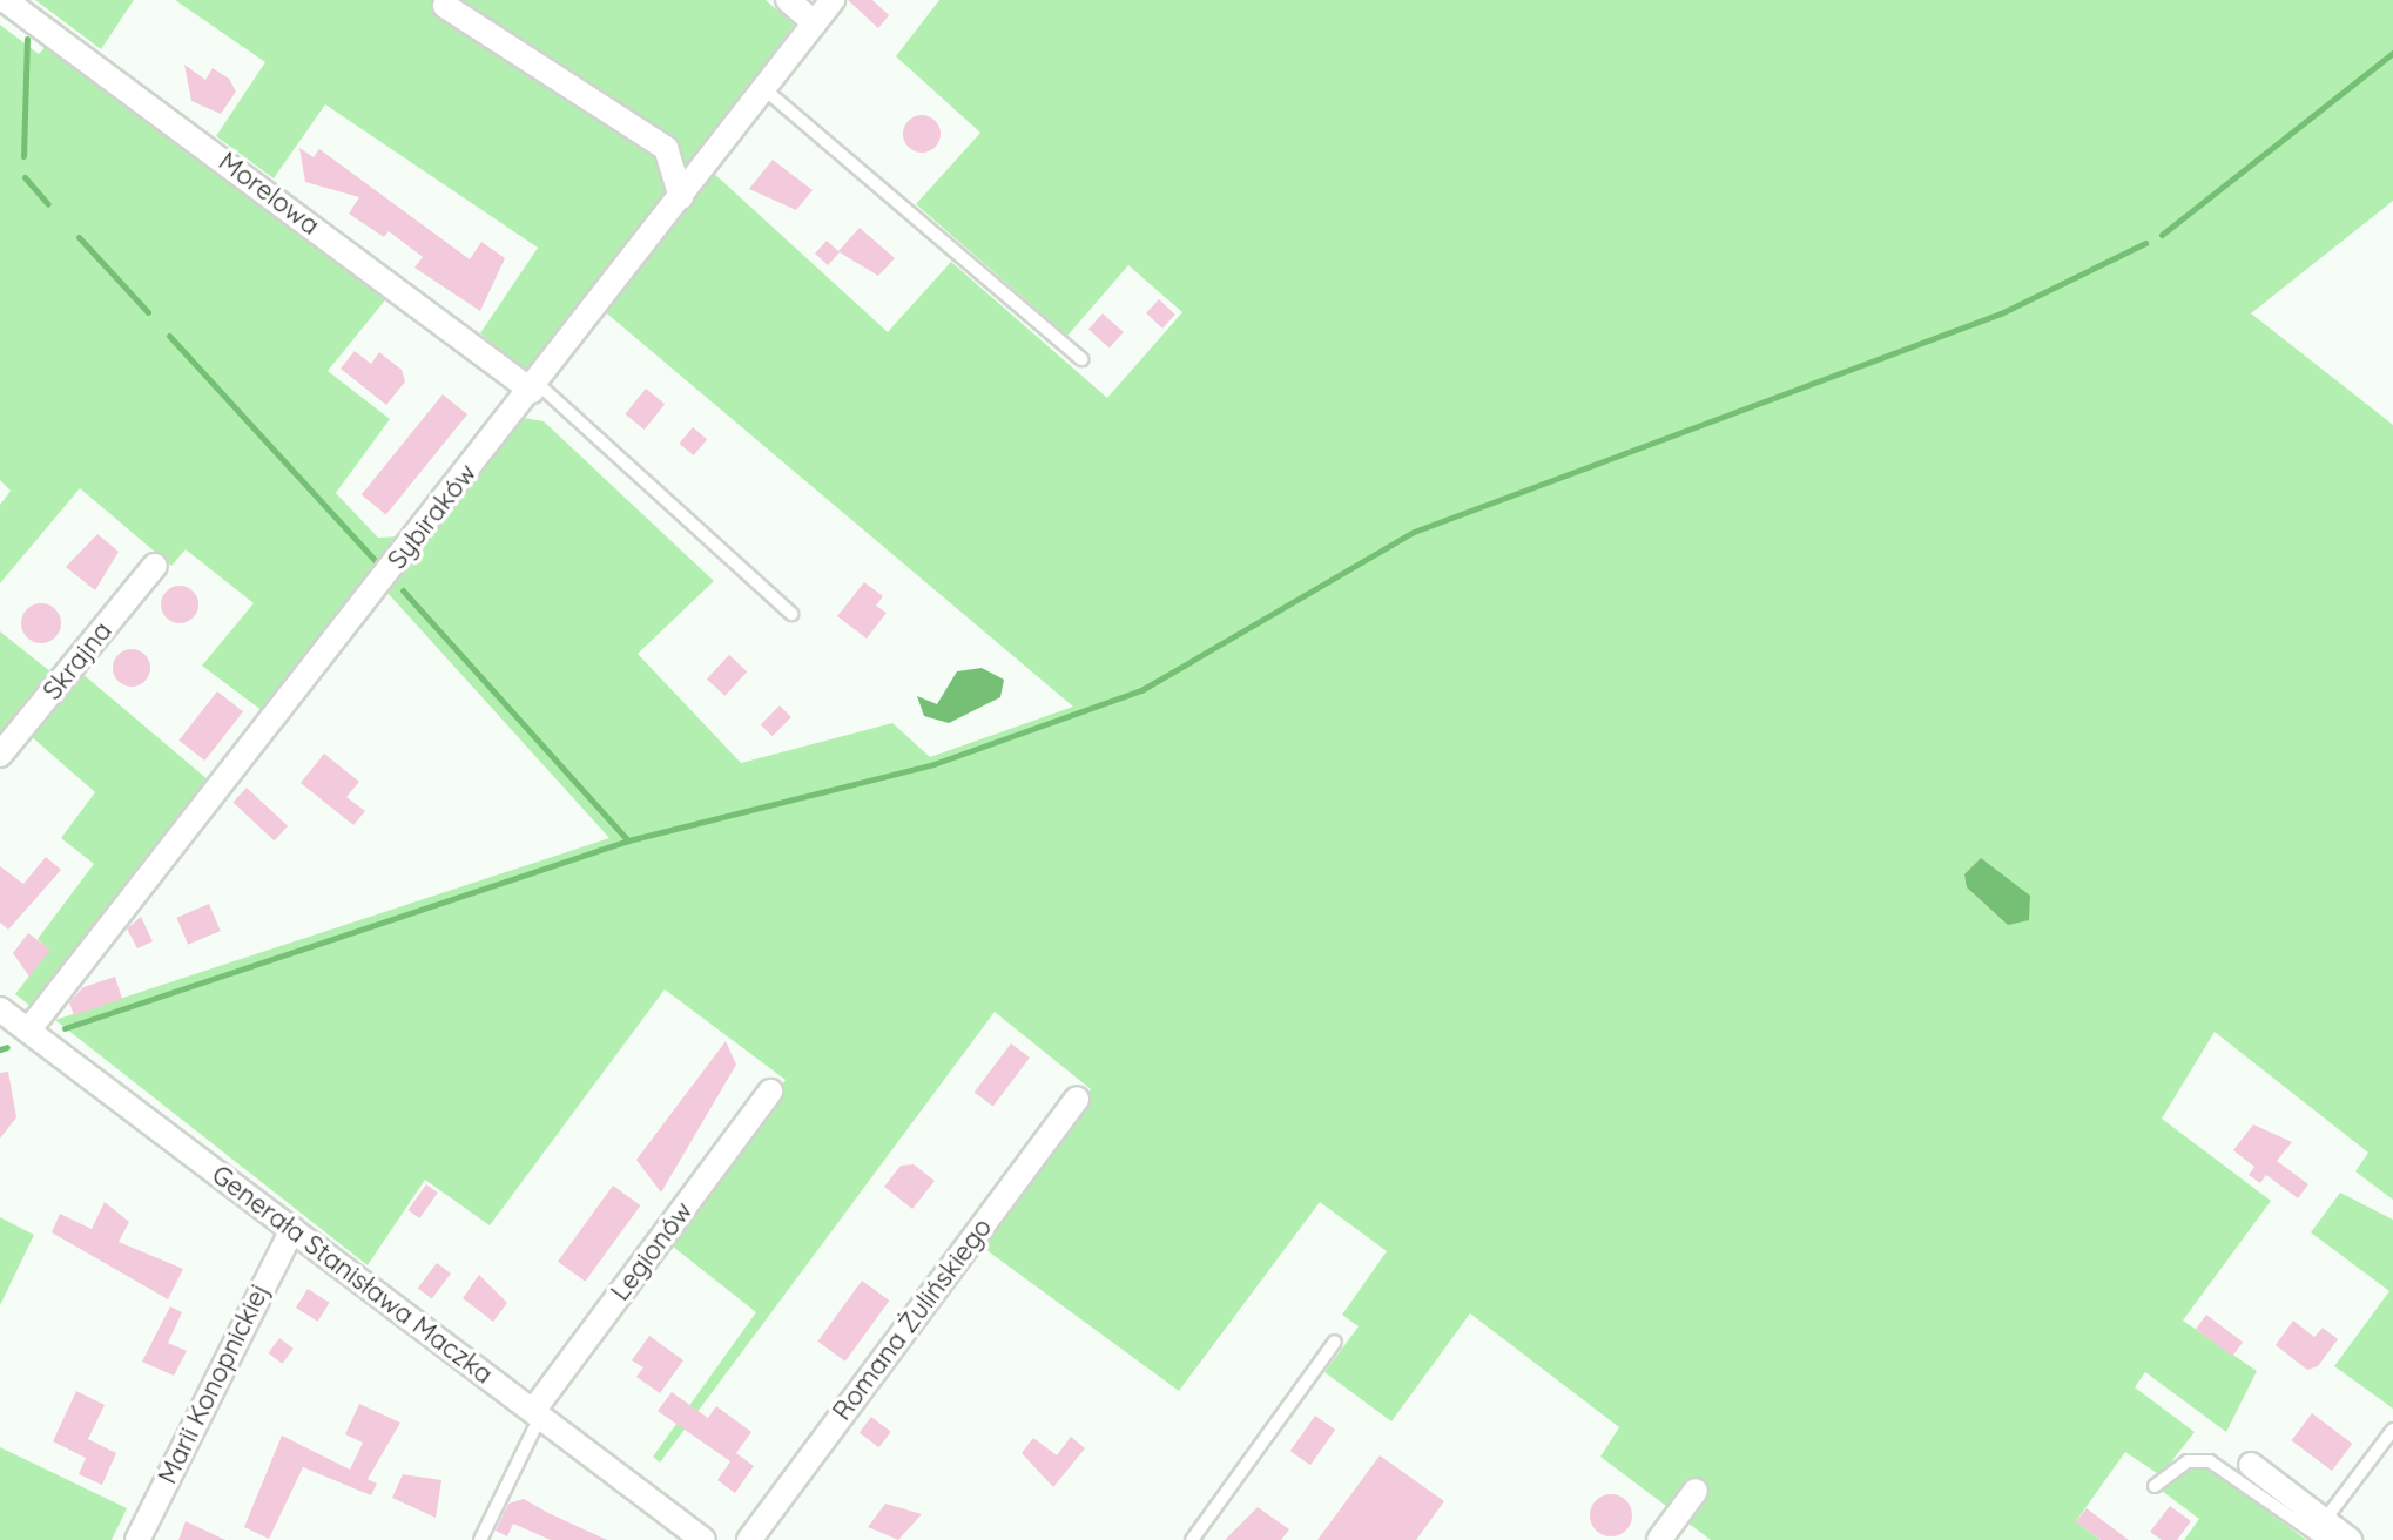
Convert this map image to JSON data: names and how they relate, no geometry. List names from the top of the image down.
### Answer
{
  "streets": {
    "street": [
      "Morelowa",
      "Sybiraków",
      "Skrajna",
      "Legionów",
      "Generała Stanisława Maczka",
      "Romana Żulińskiego",
      "Marii Konopnickiej"
    ]
  },
  "crossings": [
    ["Morelowa", "Sybiraków"],
    ["Sybiraków", "Generała Stanisława Maczka"],
    ["Legionów", "Generała Stanisława Maczka"],
    ["Generała Stanisława Maczka", "Marii Konopnickiej"]
  ]
}
